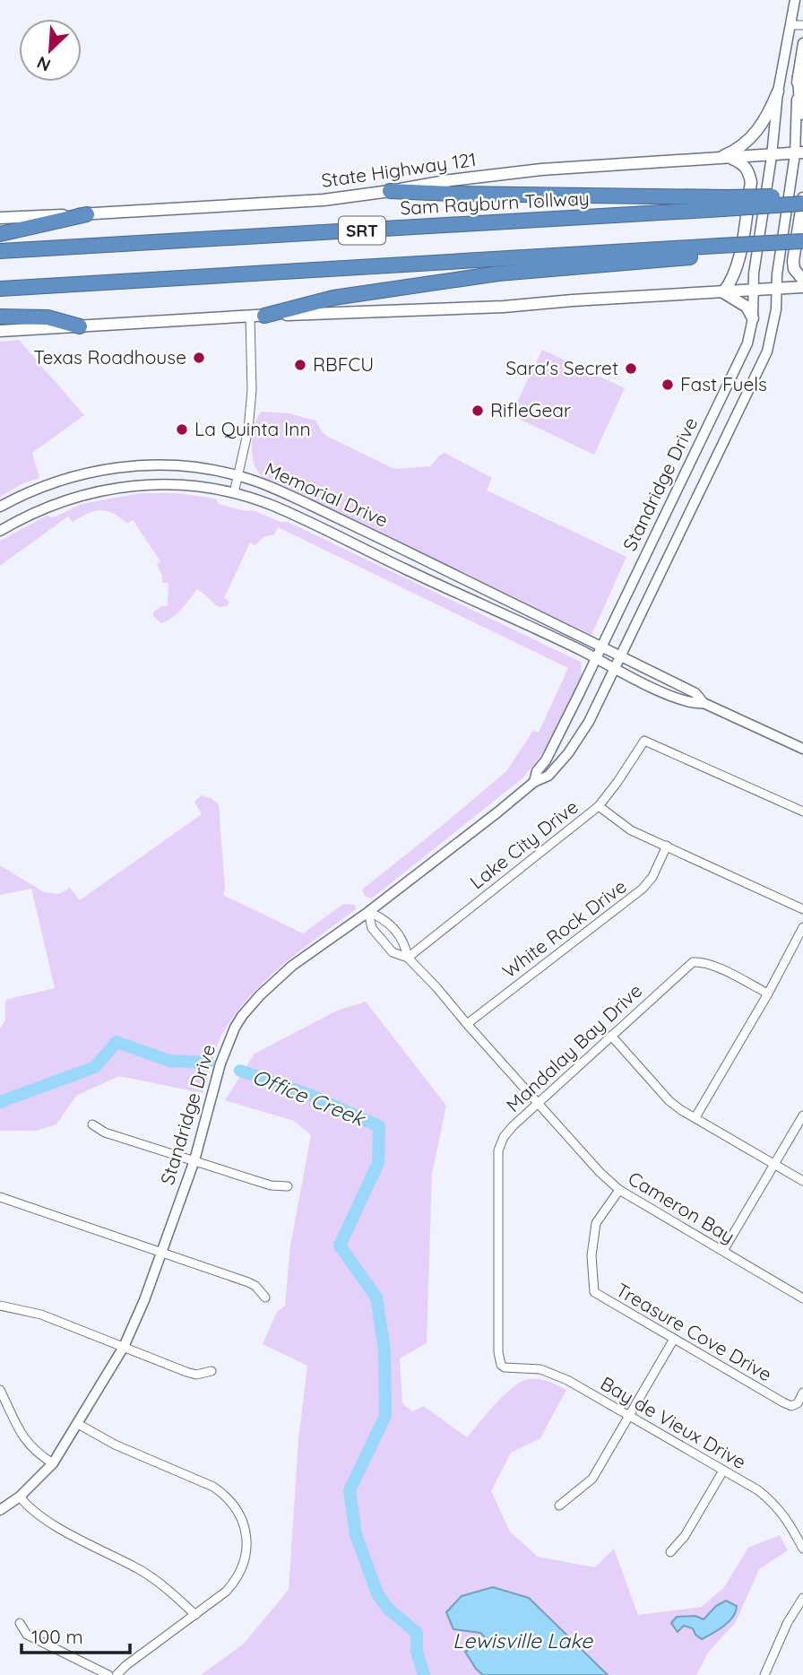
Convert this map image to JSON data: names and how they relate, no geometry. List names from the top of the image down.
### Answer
{
  "streets": {
    "highway": ["Sam Rayburn Tollway", "SRT"],
    "main road": ["State Highway 121"],
    "street": [
      "Standridge Drive",
      "Memorial Drive",
      "Lake City Drive",
      "White Rock Drive",
      "Mandalay Bay Drive",
      "Cameron Bay",
      "Treasure Cove Drive",
      "Bay de Vieux Drive"
    ]
  },
  "crossings": [
    ["State Highway 121", "Standridge Drive"],
    ["Standridge Drive", "Memorial Drive"],
    ["Standridge Drive", "Cameron Bay"],
    ["Lake City Drive", "Cameron Bay"],
    ["White Rock Drive", "Cameron Bay"],
    ["Mandalay Bay Drive", "Cameron Bay"],
    ["Mandalay Bay Drive", "Bay de Vieux Drive"],
    ["Cameron Bay", "Treasure Cove Drive"]
  ],
  "water": ["Office Creek", "Lewisville Lake"],
  "places": [
    "Texas Roadhouse",
    "RBFCU",
    "Sara's Secret",
    "Fast Fuels",
    "RifleGear",
    "La Quinta Inn"
  ],
  "scale_bar": "100 m",
  "north": "bottom left"
}
